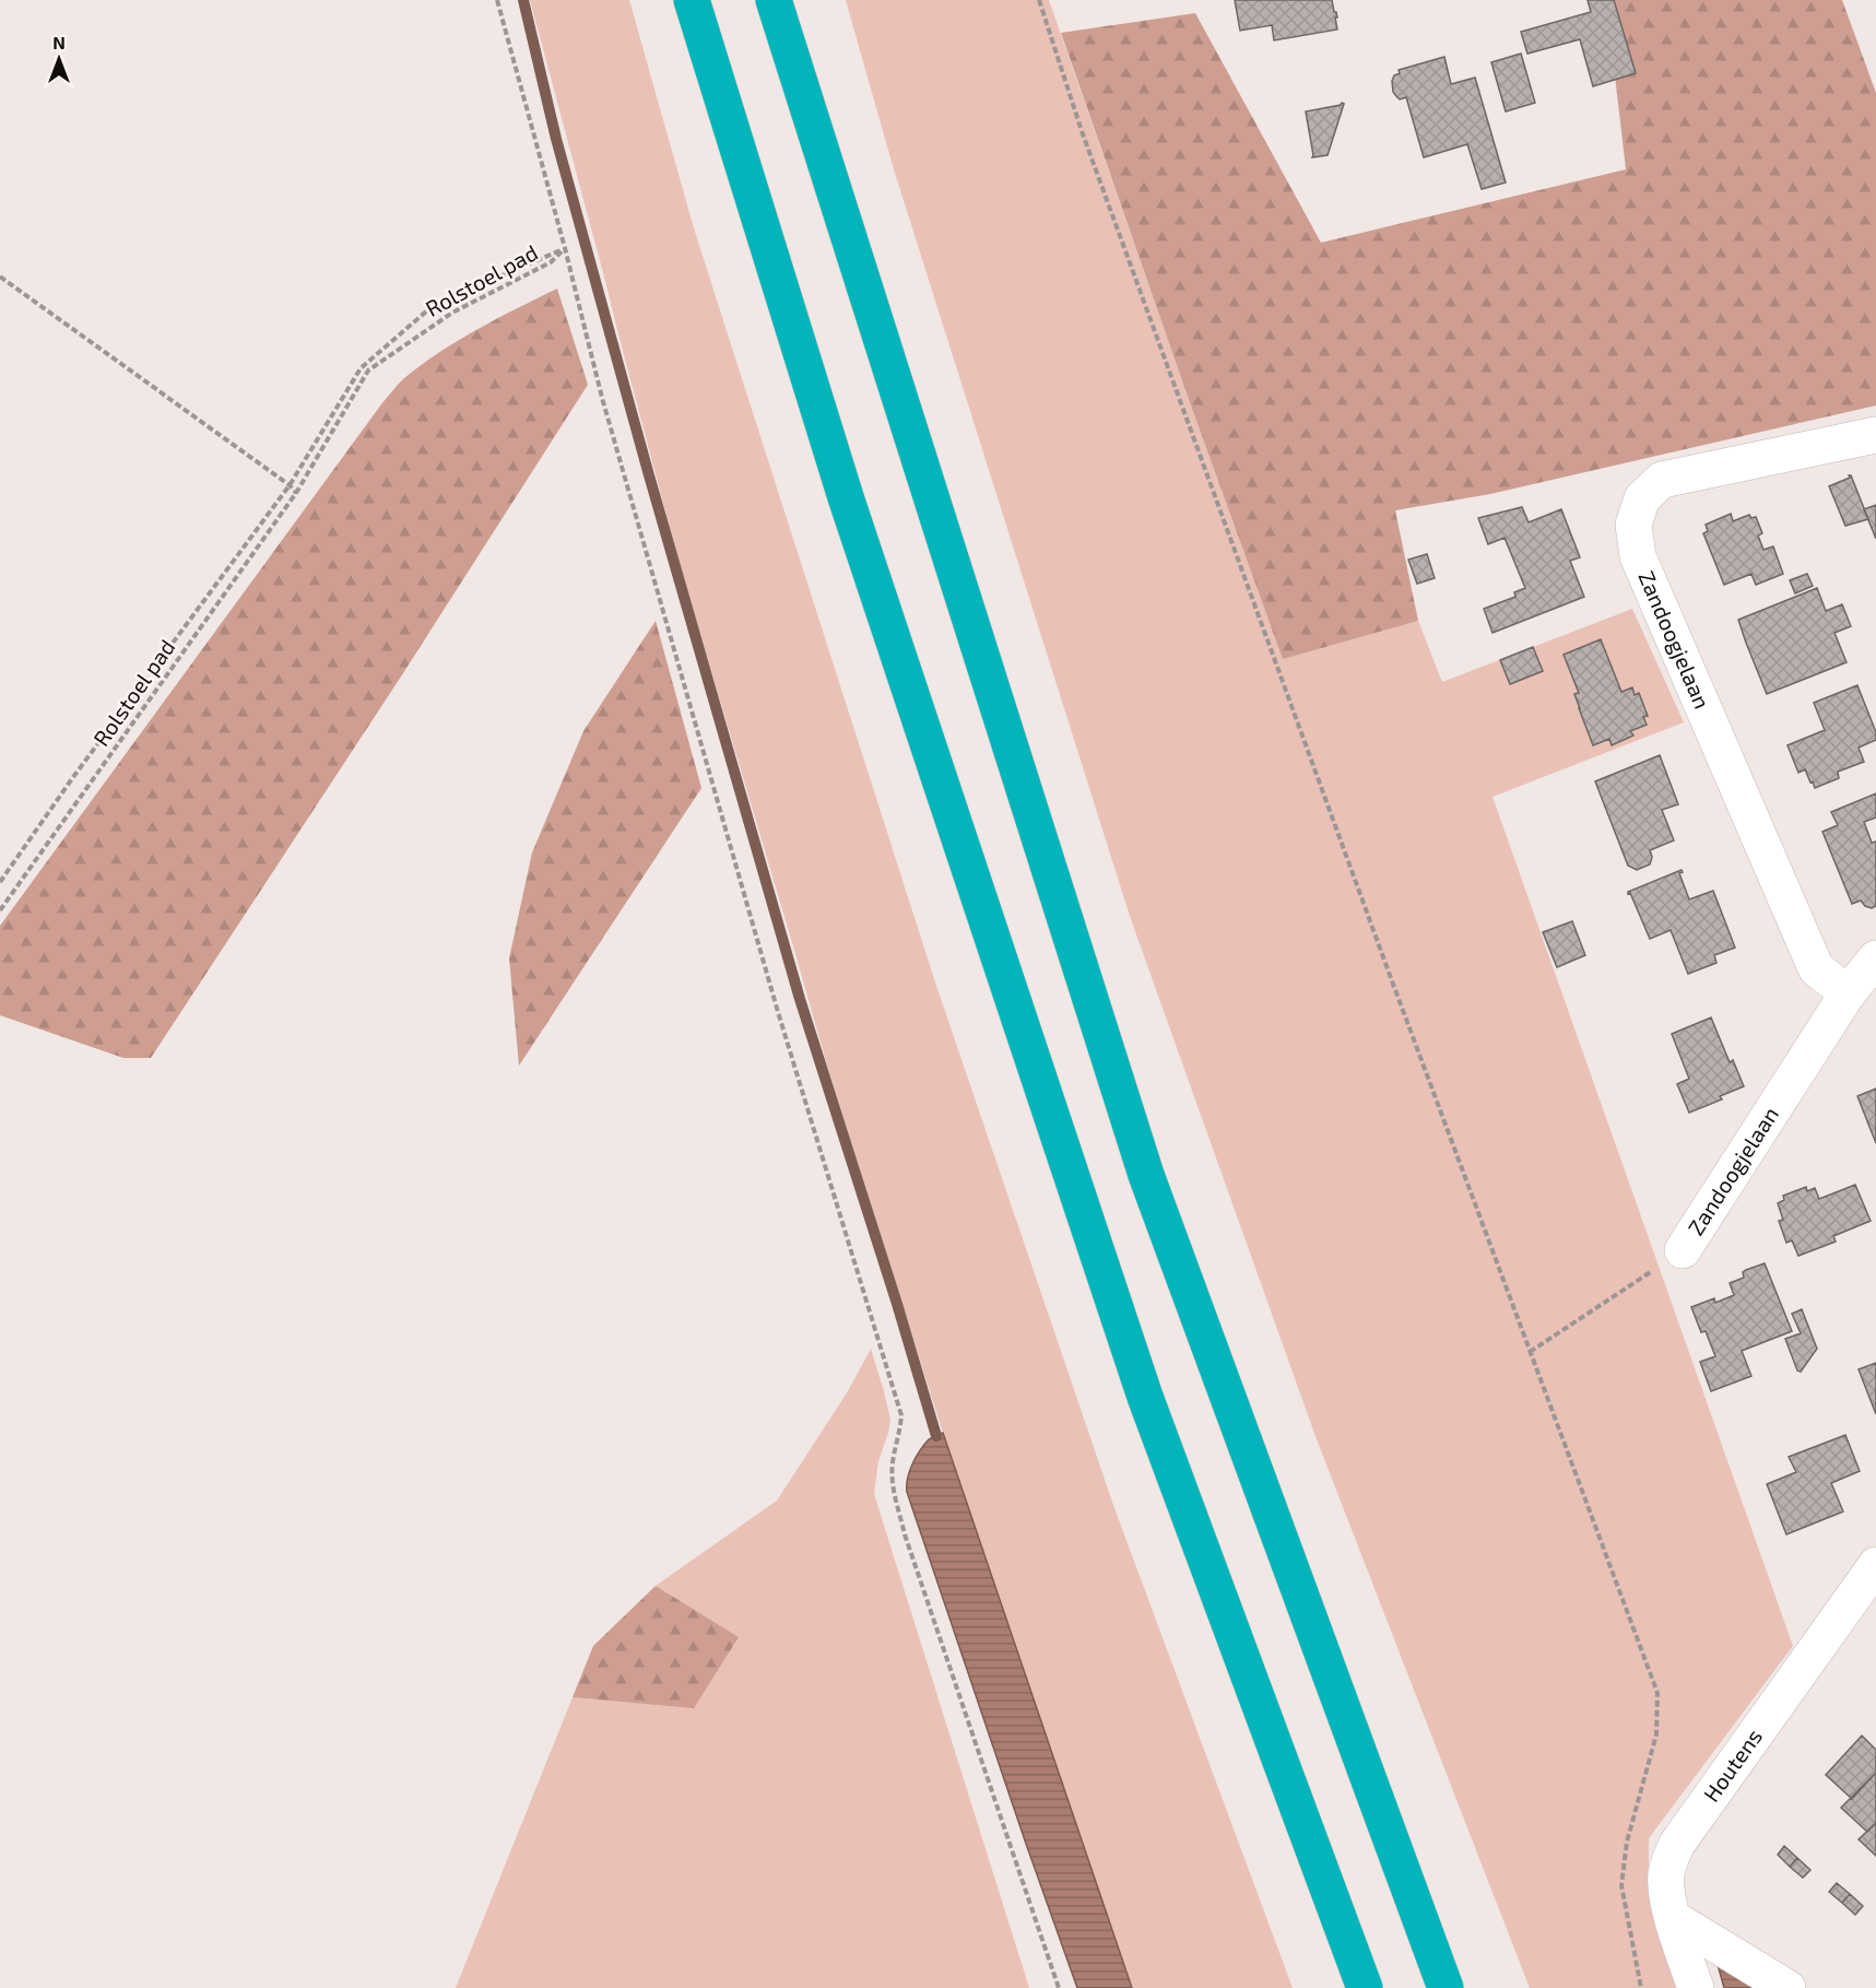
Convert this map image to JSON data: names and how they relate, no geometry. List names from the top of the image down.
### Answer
{
  "streets": {
    "street": ["Zandoogjelaan", "Houtens"],
    "path": ["Rolstoel pad"]
  },
  "north": "top"
}
